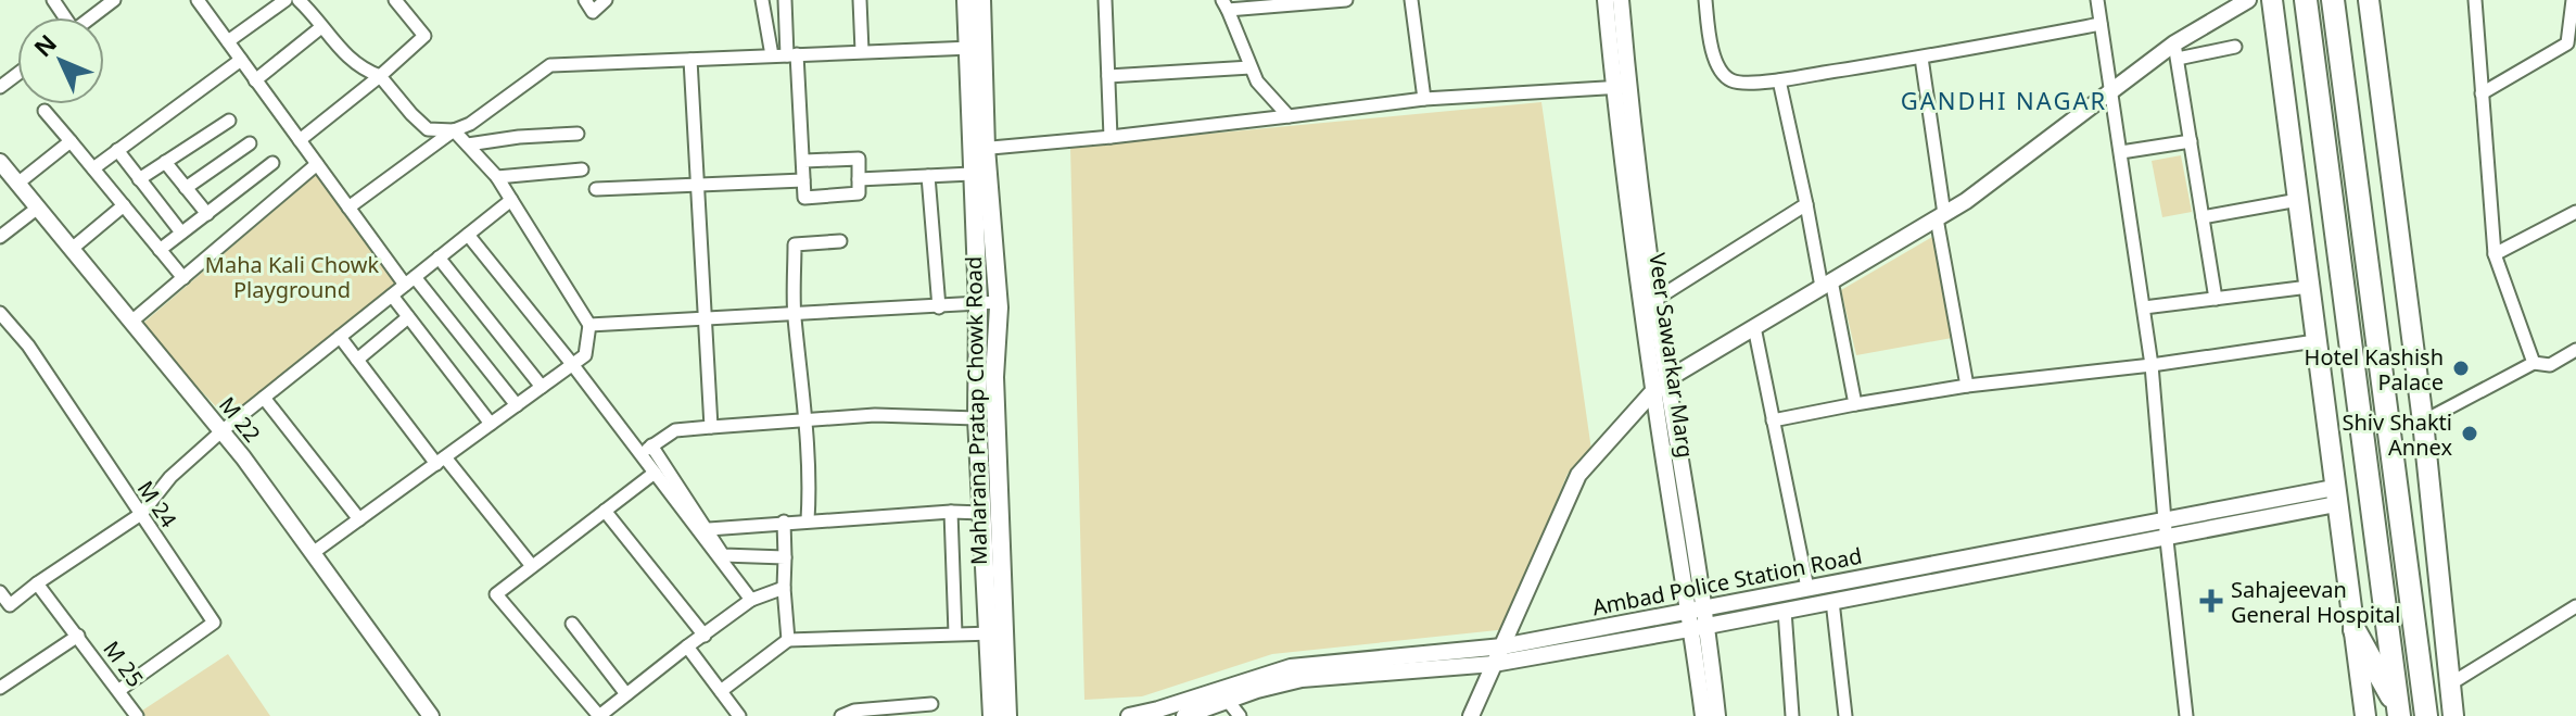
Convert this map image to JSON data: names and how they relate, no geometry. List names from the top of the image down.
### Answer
{
  "streets": {
    "main road": ["Maharana Pratap Chowk Road"],
    "street": [
      "Veer Sawarkar Marg",
      "M 22",
      "M 24",
      "Ambad Police Station Road",
      "M 25"
    ]
  },
  "crossings": [
    ["Veer Sawarkar Marg", "Ambad Police Station Road"],
    ["M 24", "M 25"]
  ],
  "districts": ["GANDHI NAGAR"],
  "parks": ["Maha Kali Chowk Playground"],
  "places": {
    "other": ["Hotel Kashish Palace", "Shiv Shakti Annex"],
    "health": ["Sahajeevan General Hospital"]
  },
  "north": "top left"
}
